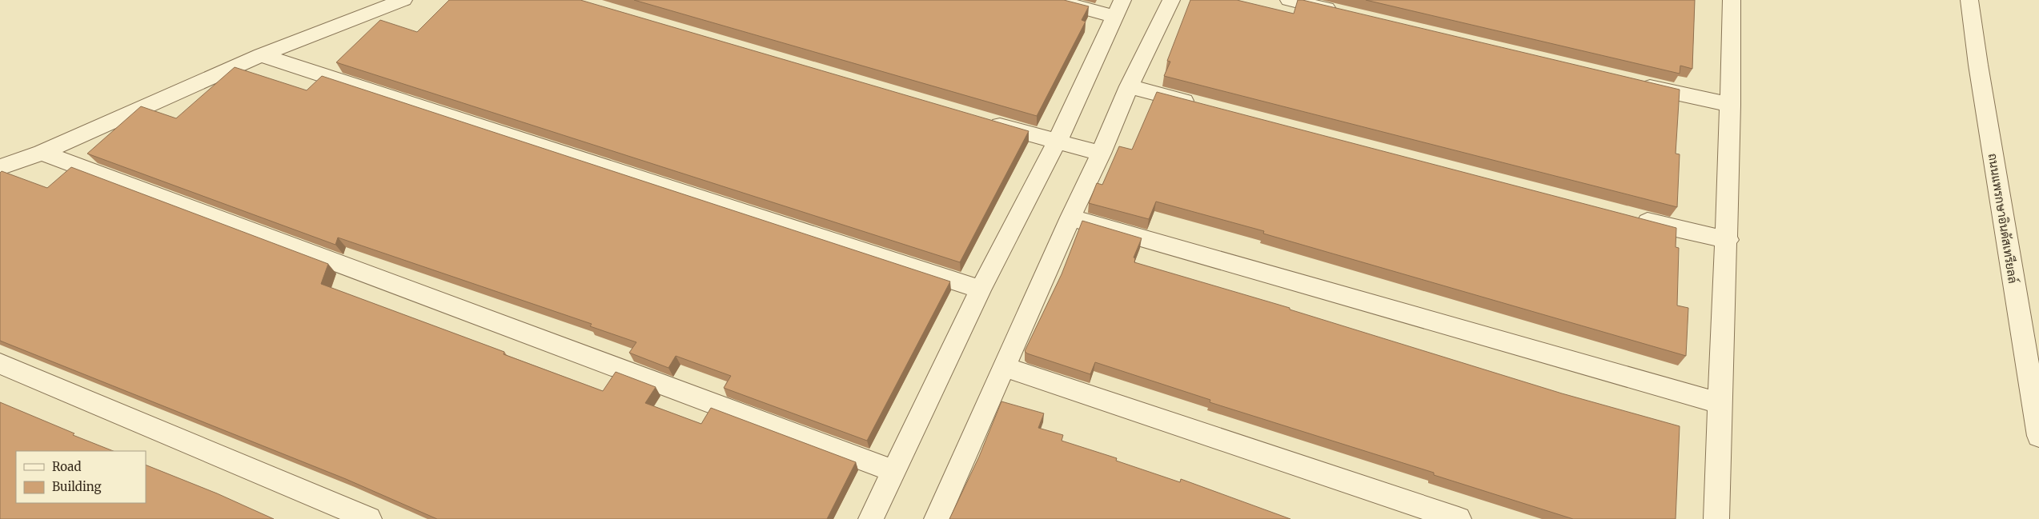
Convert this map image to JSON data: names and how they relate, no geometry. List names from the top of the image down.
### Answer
{
  "streets": {
    "street": ["ถนนแพรกษาอินดัสเทรียลล์"]
  },
  "legend": ["Road", "Building"]
}
